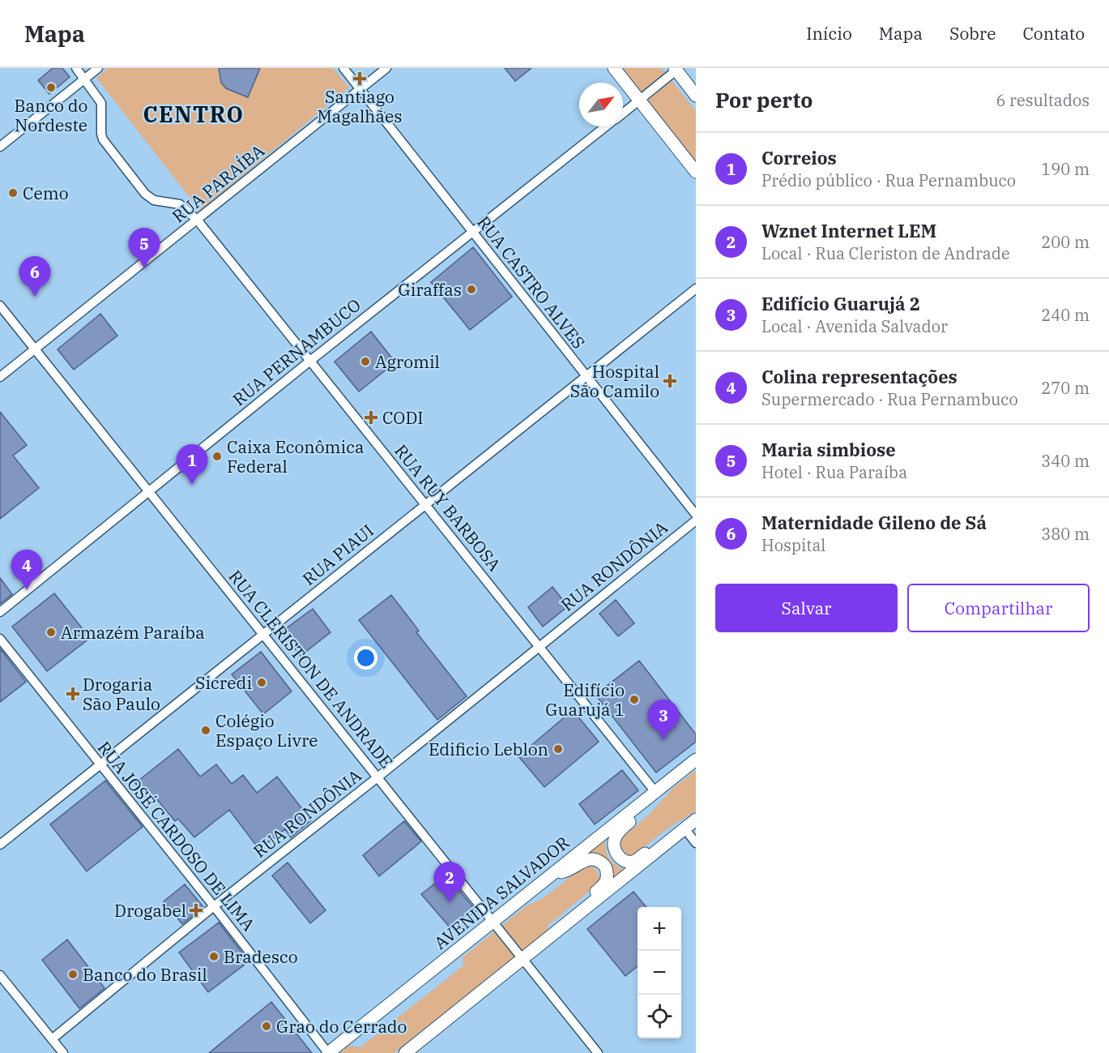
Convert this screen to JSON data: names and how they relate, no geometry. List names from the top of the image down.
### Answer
{
  "streets": {
    "main road": ["AVENIDA SALVADOR"],
    "street": [
      "RUA PARAÍBA",
      "RUA CASTRO ALVES",
      "RUA PERNAMBUCO",
      "RUA RUY BARBOSA",
      "RUA PIAUI",
      "RUA RONDÔNIA",
      "RUA CLERISTON DE ANDRADE",
      "RUA JOSÉ CARDOSO DE LIMA"
    ]
  },
  "crossings": [
    ["RUA PARAÍBA", "RUA CASTRO ALVES"],
    ["RUA PARAÍBA", "RUA RUY BARBOSA"],
    ["RUA PARAÍBA", "RUA CLERISTON DE ANDRADE"],
    ["RUA CASTRO ALVES", "RUA PERNAMBUCO"],
    ["RUA CASTRO ALVES", "RUA PIAUI"],
    ["RUA PERNAMBUCO", "RUA RUY BARBOSA"],
    ["RUA PERNAMBUCO", "RUA CLERISTON DE ANDRADE"],
    ["RUA RUY BARBOSA", "RUA PIAUI"],
    ["RUA RUY BARBOSA", "RUA RONDÔNIA"],
    ["RUA RUY BARBOSA", "AVENIDA SALVADOR"],
    ["RUA PIAUI", "RUA CLERISTON DE ANDRADE"],
    ["RUA PIAUI", "RUA JOSÉ CARDOSO DE LIMA"],
    ["RUA RONDÔNIA", "RUA CLERISTON DE ANDRADE"],
    ["RUA RONDÔNIA", "RUA JOSÉ CARDOSO DE LIMA"],
    ["RUA CLERISTON DE ANDRADE", "AVENIDA SALVADOR"],
    ["RUA JOSÉ CARDOSO DE LIMA", "AVENIDA SALVADOR"]
  ],
  "districts": ["CENTRO"],
  "places": {
    "health": [
      "Santiago Magalhães",
      "Hospital São Camilo",
      "CODI",
      "Drogaria São Paulo",
      "Drogabel"
    ],
    "other": [
      "Banco do Nordeste",
      "Cemo",
      "Giraffas",
      "Agromil",
      "Caixa Econômica Federal",
      "Armazém Paraíba",
      "Sicredi",
      "Edifício Guarujá 1",
      "Colégio Espaço Livre",
      "Edificio Leblon",
      "Bradesco",
      "Banco do Brasil",
      "Grao do Cerrado"
    ]
  },
  "north": "top right",
  "page": {
    "header": "Mapa",
    "nav": [
      "Início",
      "Mapa",
      "Sobre",
      "Contato"
    ],
    "heading": ["Por perto", "6 resultados"],
    "list": [
      {
        "mark": "1",
        "name": "Correios",
        "note": "Prédio público · Rua Pernambuco",
        "value": "190 m"
      },
      {
        "mark": "2",
        "name": "Wznet Internet LEM",
        "note": "Local · Rua Cleriston de Andrade",
        "value": "200 m"
      },
      {
        "mark": "3",
        "name": "Edifício Guarujá 2",
        "note": "Local · Avenida Salvador",
        "value": "240 m"
      },
      {
        "mark": "4",
        "name": "Colina representações",
        "note": "Supermercado · Rua Pernambuco",
        "value": "270 m"
      },
      {
        "mark": "5",
        "name": "Maria simbiose",
        "note": "Hotel · Rua Paraíba",
        "value": "340 m"
      },
      {
        "mark": "6",
        "name": "Maternidade Gileno de Sá",
        "note": "Hospital",
        "value": "380 m"
      }
    ],
    "pins": [
      "5",
      "6",
      "1",
      "4",
      "3",
      "2"
    ],
    "buttons": ["Salvar", "Compartilhar"],
    "map_buttons": ["+", "−"]
  }
}
